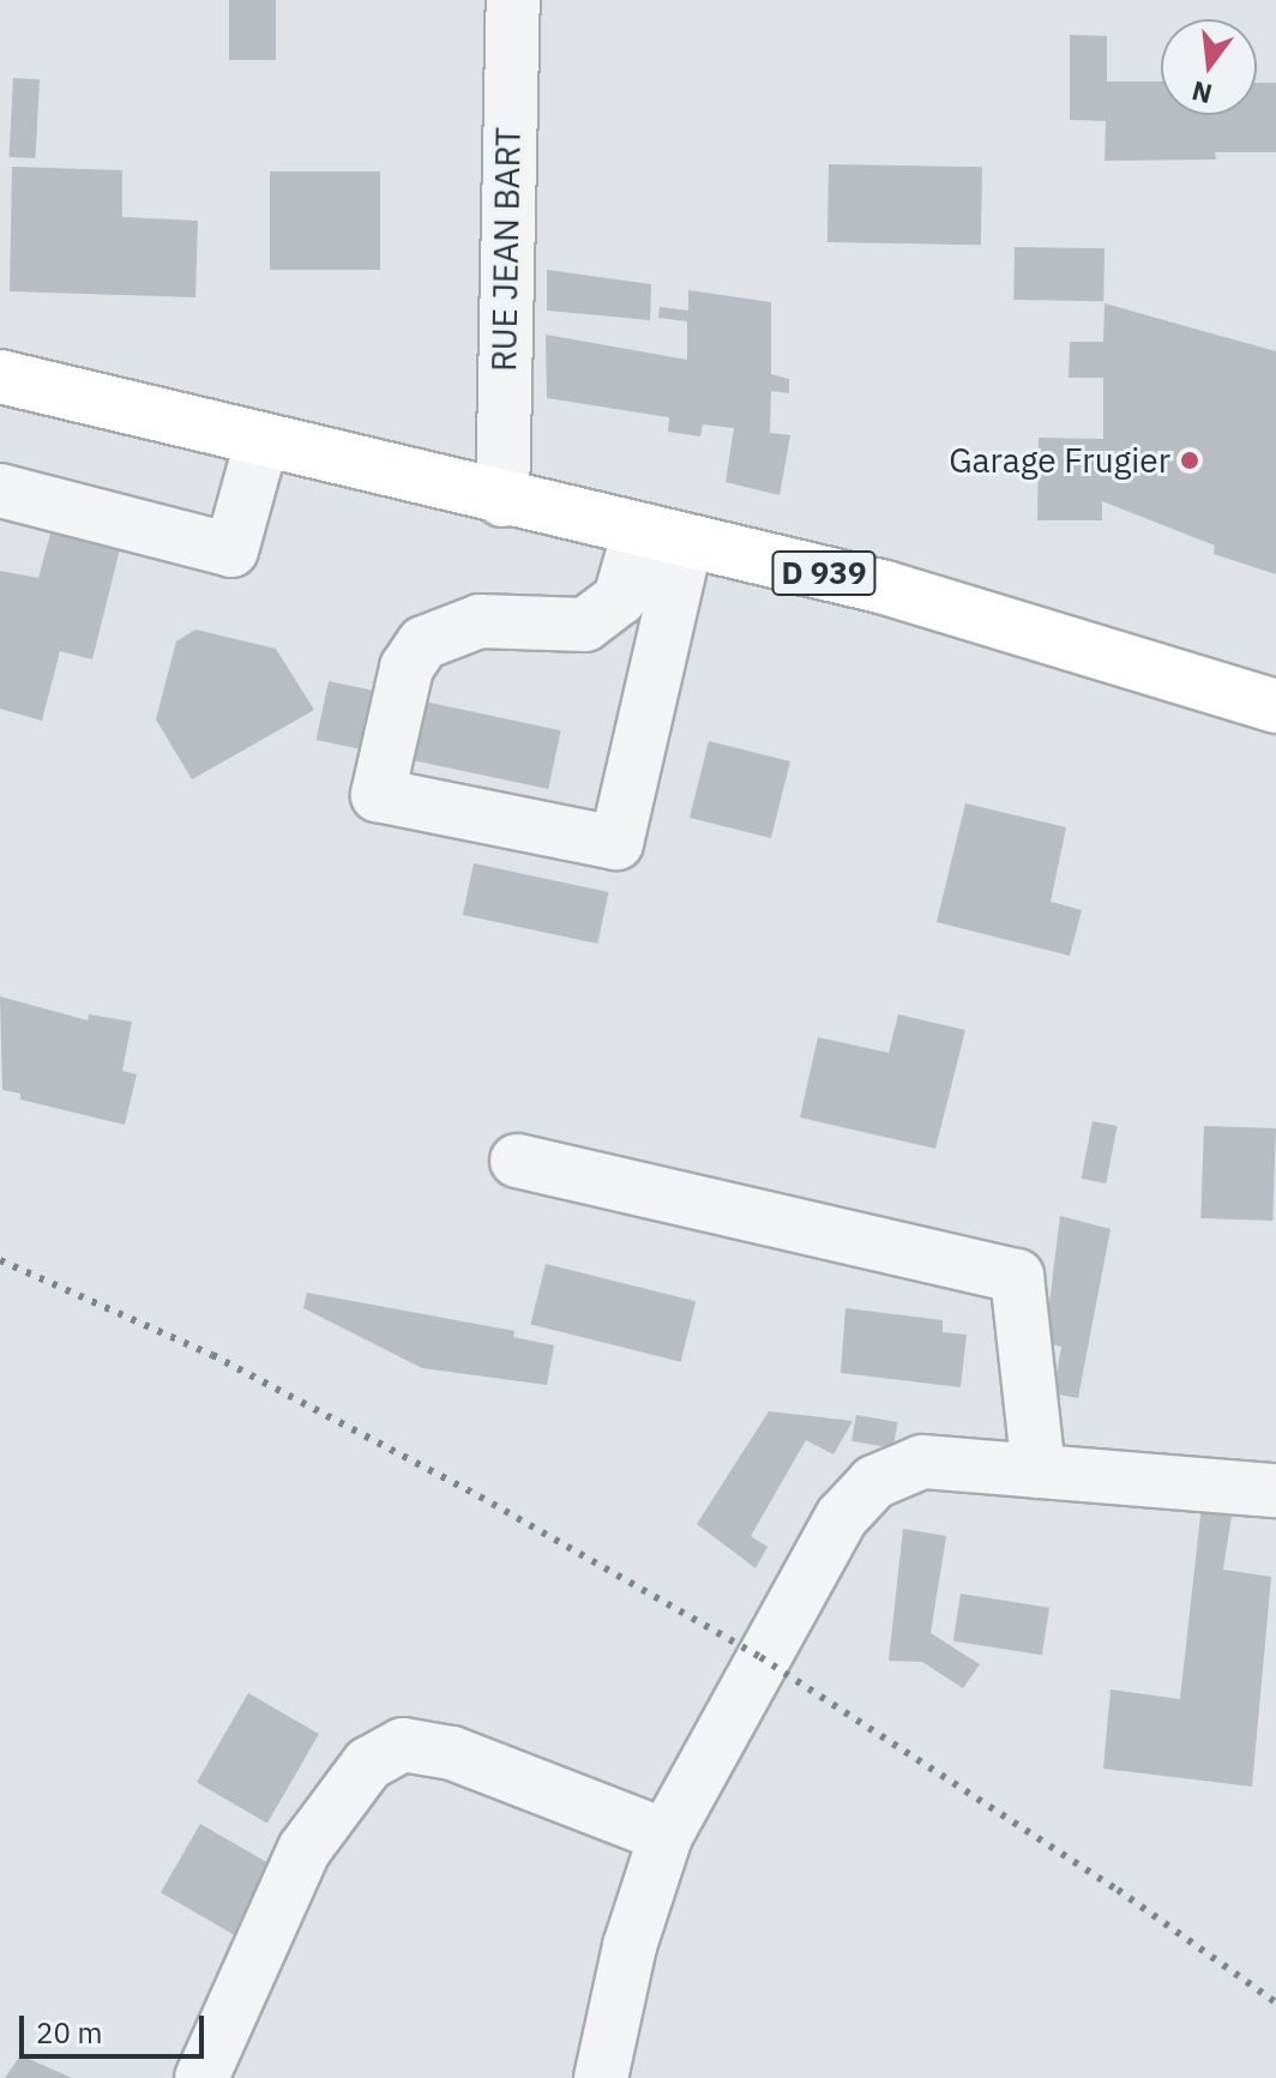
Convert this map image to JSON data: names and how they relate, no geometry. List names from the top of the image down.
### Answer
{
  "streets": {
    "main road": ["D 939"],
    "street": ["RUE JEAN BART"]
  },
  "crossings": [
    ["RUE JEAN BART", "D 939"]
  ],
  "places": ["Garage Frugier"],
  "scale_bar": "20 m",
  "north": "bottom"
}
